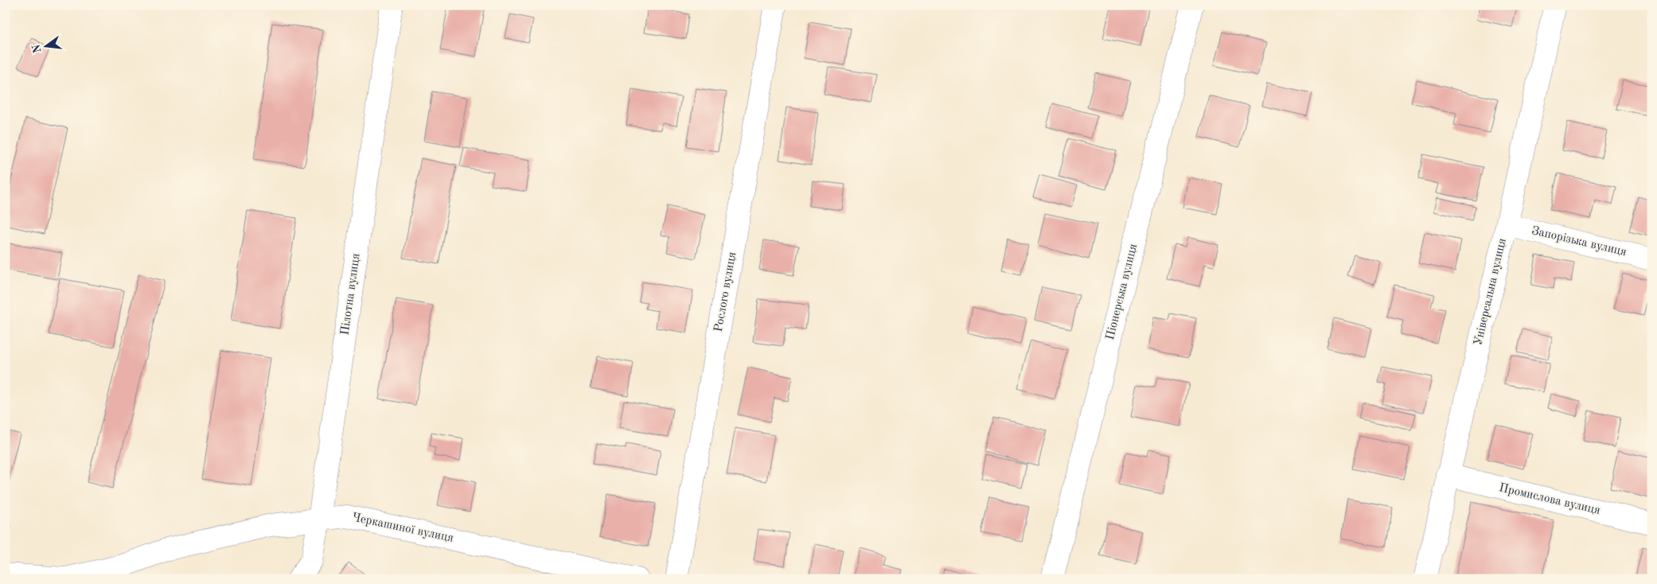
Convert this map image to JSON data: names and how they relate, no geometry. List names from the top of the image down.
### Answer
{
  "streets": {
    "street": [
      "Запорізька вулиця",
      "Рослого вулиця",
      "Піонерська вулиця",
      "Універсальна вулиця",
      "Пілотна вулиця",
      "Промислова вулиця",
      "Черкашиної вулиця"
    ]
  },
  "crossings": [
    ["Запорізька вулиця", "Універсальна вулиця"],
    ["Універсальна вулиця", "Промислова вулиця"],
    ["Пілотна вулиця", "Черкашиної вулиця"]
  ],
  "north": "left"
}
